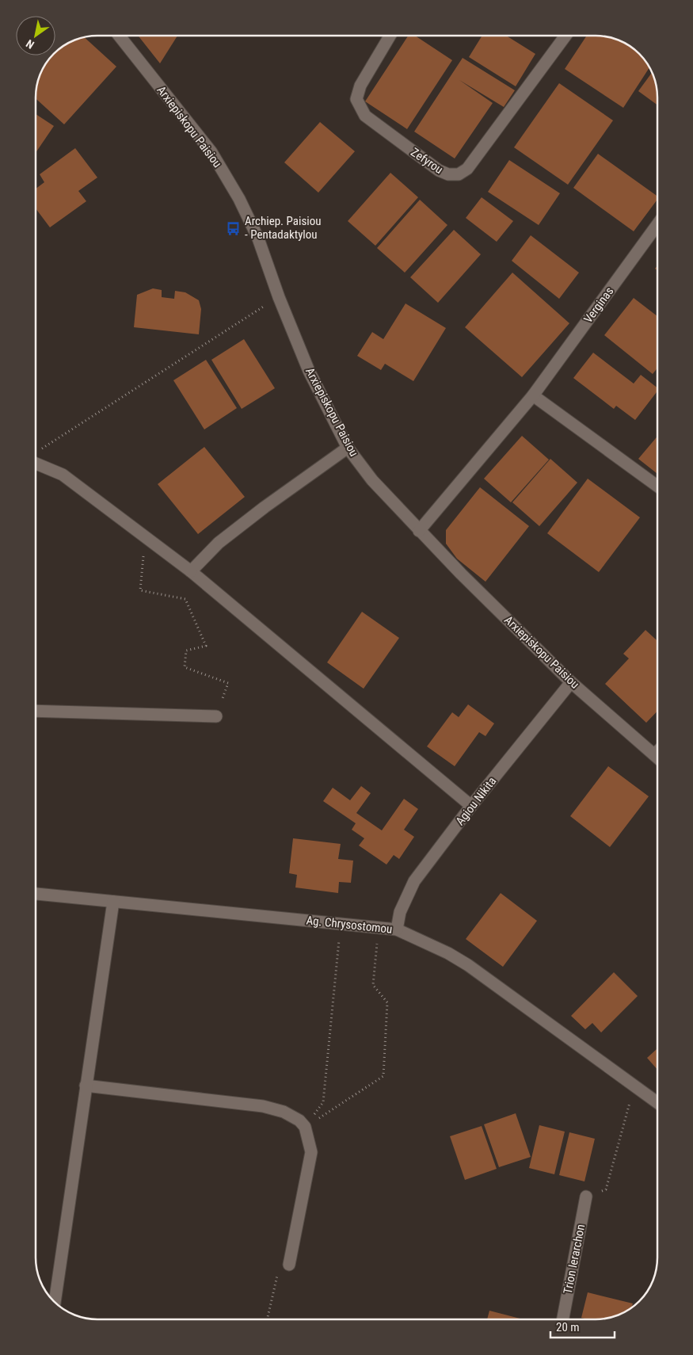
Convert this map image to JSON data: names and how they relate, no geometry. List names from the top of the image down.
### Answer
{
  "streets": {
    "street": [
      "Arxiepiskopu Paisiou",
      "Zefyrou",
      "Verginas",
      "Agiou Nikita",
      "Ag. Chrysostomou",
      "Trion Ierarchon"
    ]
  },
  "crossings": [
    ["Arxiepiskopu Paisiou", "Verginas"],
    ["Arxiepiskopu Paisiou", "Agiou Nikita"],
    ["Agiou Nikita", "Ag. Chrysostomou"]
  ],
  "places": {
    "bus stop": ["Archiep. Paisiou - Pentadaktylou"]
  },
  "scale_bar": "20 m",
  "north": "bottom left"
}
